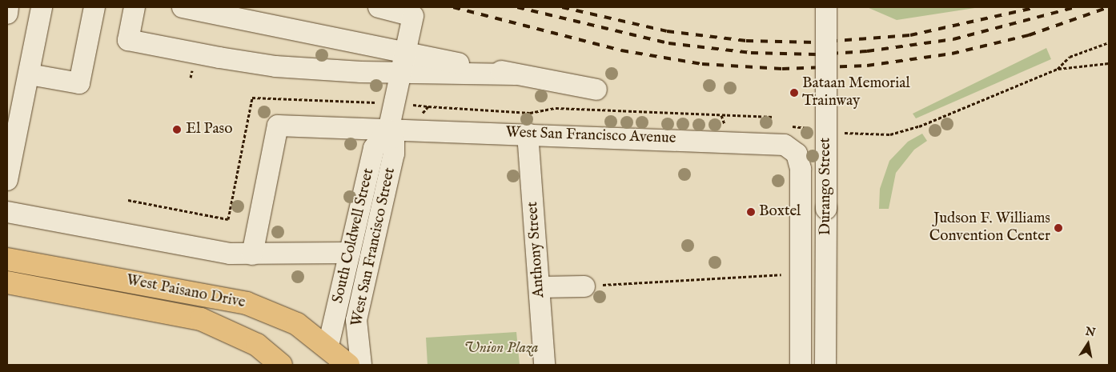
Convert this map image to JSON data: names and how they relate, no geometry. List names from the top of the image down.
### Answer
{
  "streets": {
    "main road": ["West Paisano Drive"],
    "street": [
      "West San Francisco Avenue",
      "Durango Street",
      "South Coldwell Street",
      "West San Francisco Street",
      "Anthony Street"
    ]
  },
  "crossings": [
    ["West San Francisco Avenue", "South Coldwell Street"],
    ["West San Francisco Avenue", "West San Francisco Street"],
    ["West San Francisco Avenue", "Anthony Street"],
    ["South Coldwell Street", "West San Francisco Street"],
    ["South Coldwell Street", "West Paisano Drive"]
  ],
  "parks": ["Union Plaza"],
  "places": [
    "Bataan Memorial Trainway",
    "El Paso",
    "Boxtel",
    "Judson F. Williams Convention Center"
  ],
  "north": "top"
}
